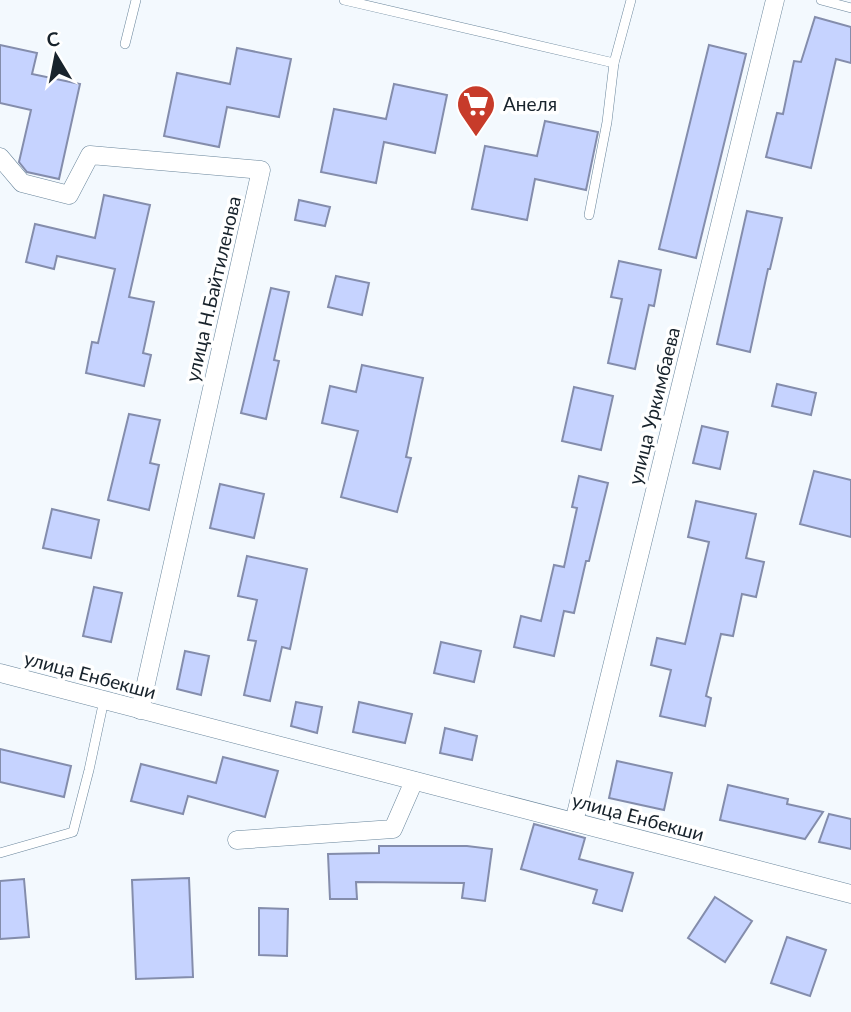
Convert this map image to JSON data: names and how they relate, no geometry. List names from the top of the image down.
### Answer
{
  "streets": {
    "street": ["улица Н.Байтиленова", "улица Уркимбаева", "улица Енбекши"]
  },
  "crossings": [
    ["улица Н.Байтиленова", "улица Енбекши"],
    ["улица Уркимбаева", "улица Енбекши"]
  ],
  "places": {
    "supermarket": ["Анеля"]
  },
  "north": "top"
}
